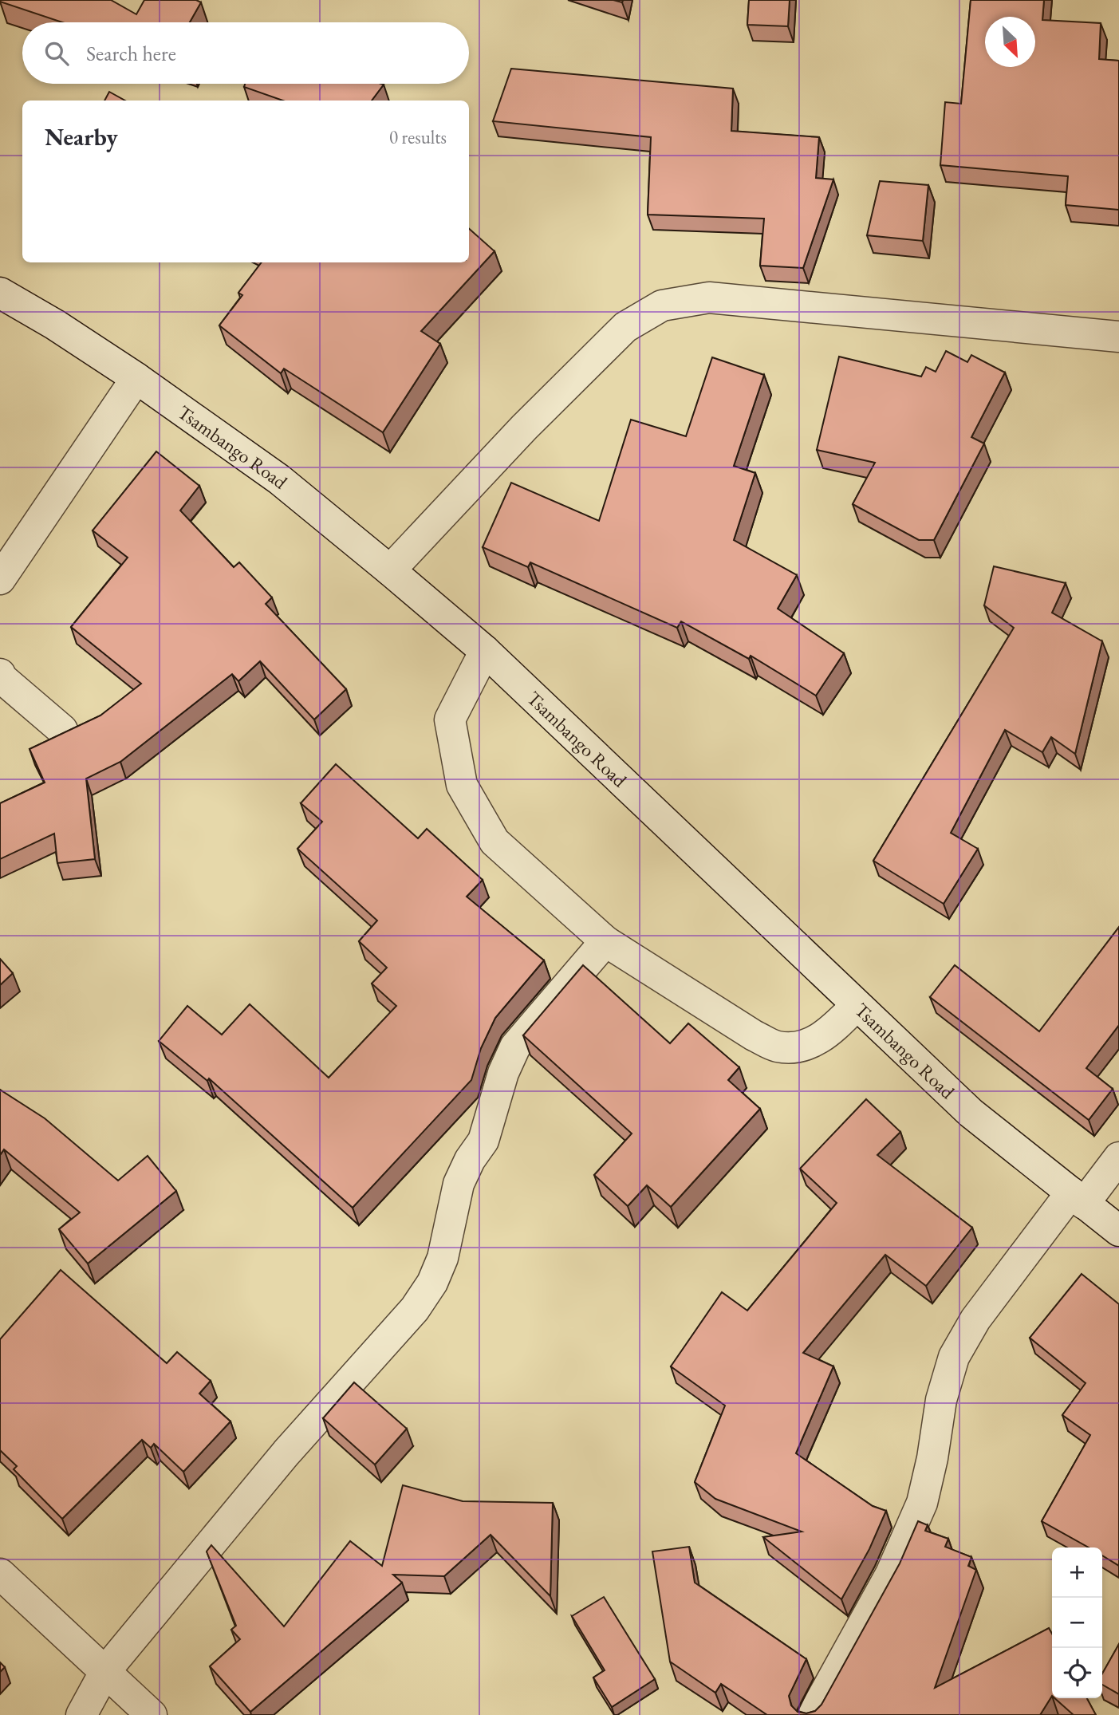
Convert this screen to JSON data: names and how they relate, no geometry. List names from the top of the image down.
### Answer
{
  "streets": {
    "street": ["Tsambango Road"]
  },
  "north": "bottom right",
  "page": {
    "search": "Search here",
    "heading": ["Nearby", "0 results"],
    "map_buttons": ["+", "−"]
  }
}
